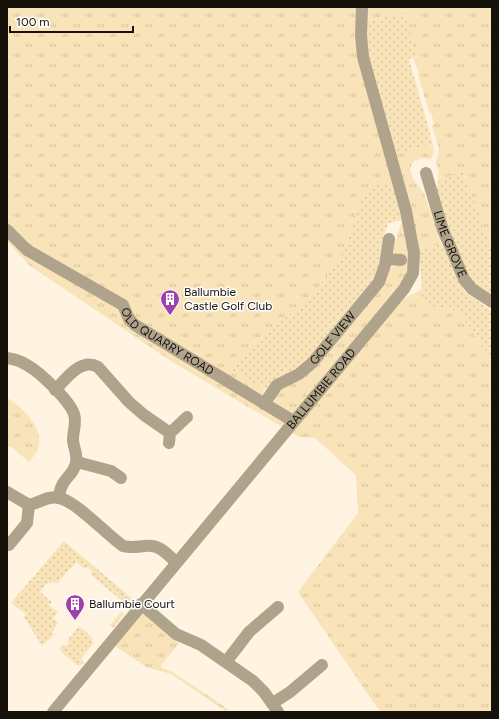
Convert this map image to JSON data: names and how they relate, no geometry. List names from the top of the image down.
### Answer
{
  "streets": {
    "street": [
      "LIME GROVE",
      "GOLF VIEW",
      "OLD QUARRY ROAD",
      "BALLUMBIE ROAD"
    ]
  },
  "crossings": [
    ["GOLF VIEW", "OLD QUARRY ROAD"],
    ["OLD QUARRY ROAD", "BALLUMBIE ROAD"]
  ],
  "places": {
    "building": ["Ballumbie Castle Golf Club", "Ballumbie Court"]
  },
  "scale_bar": "100 m"
}
